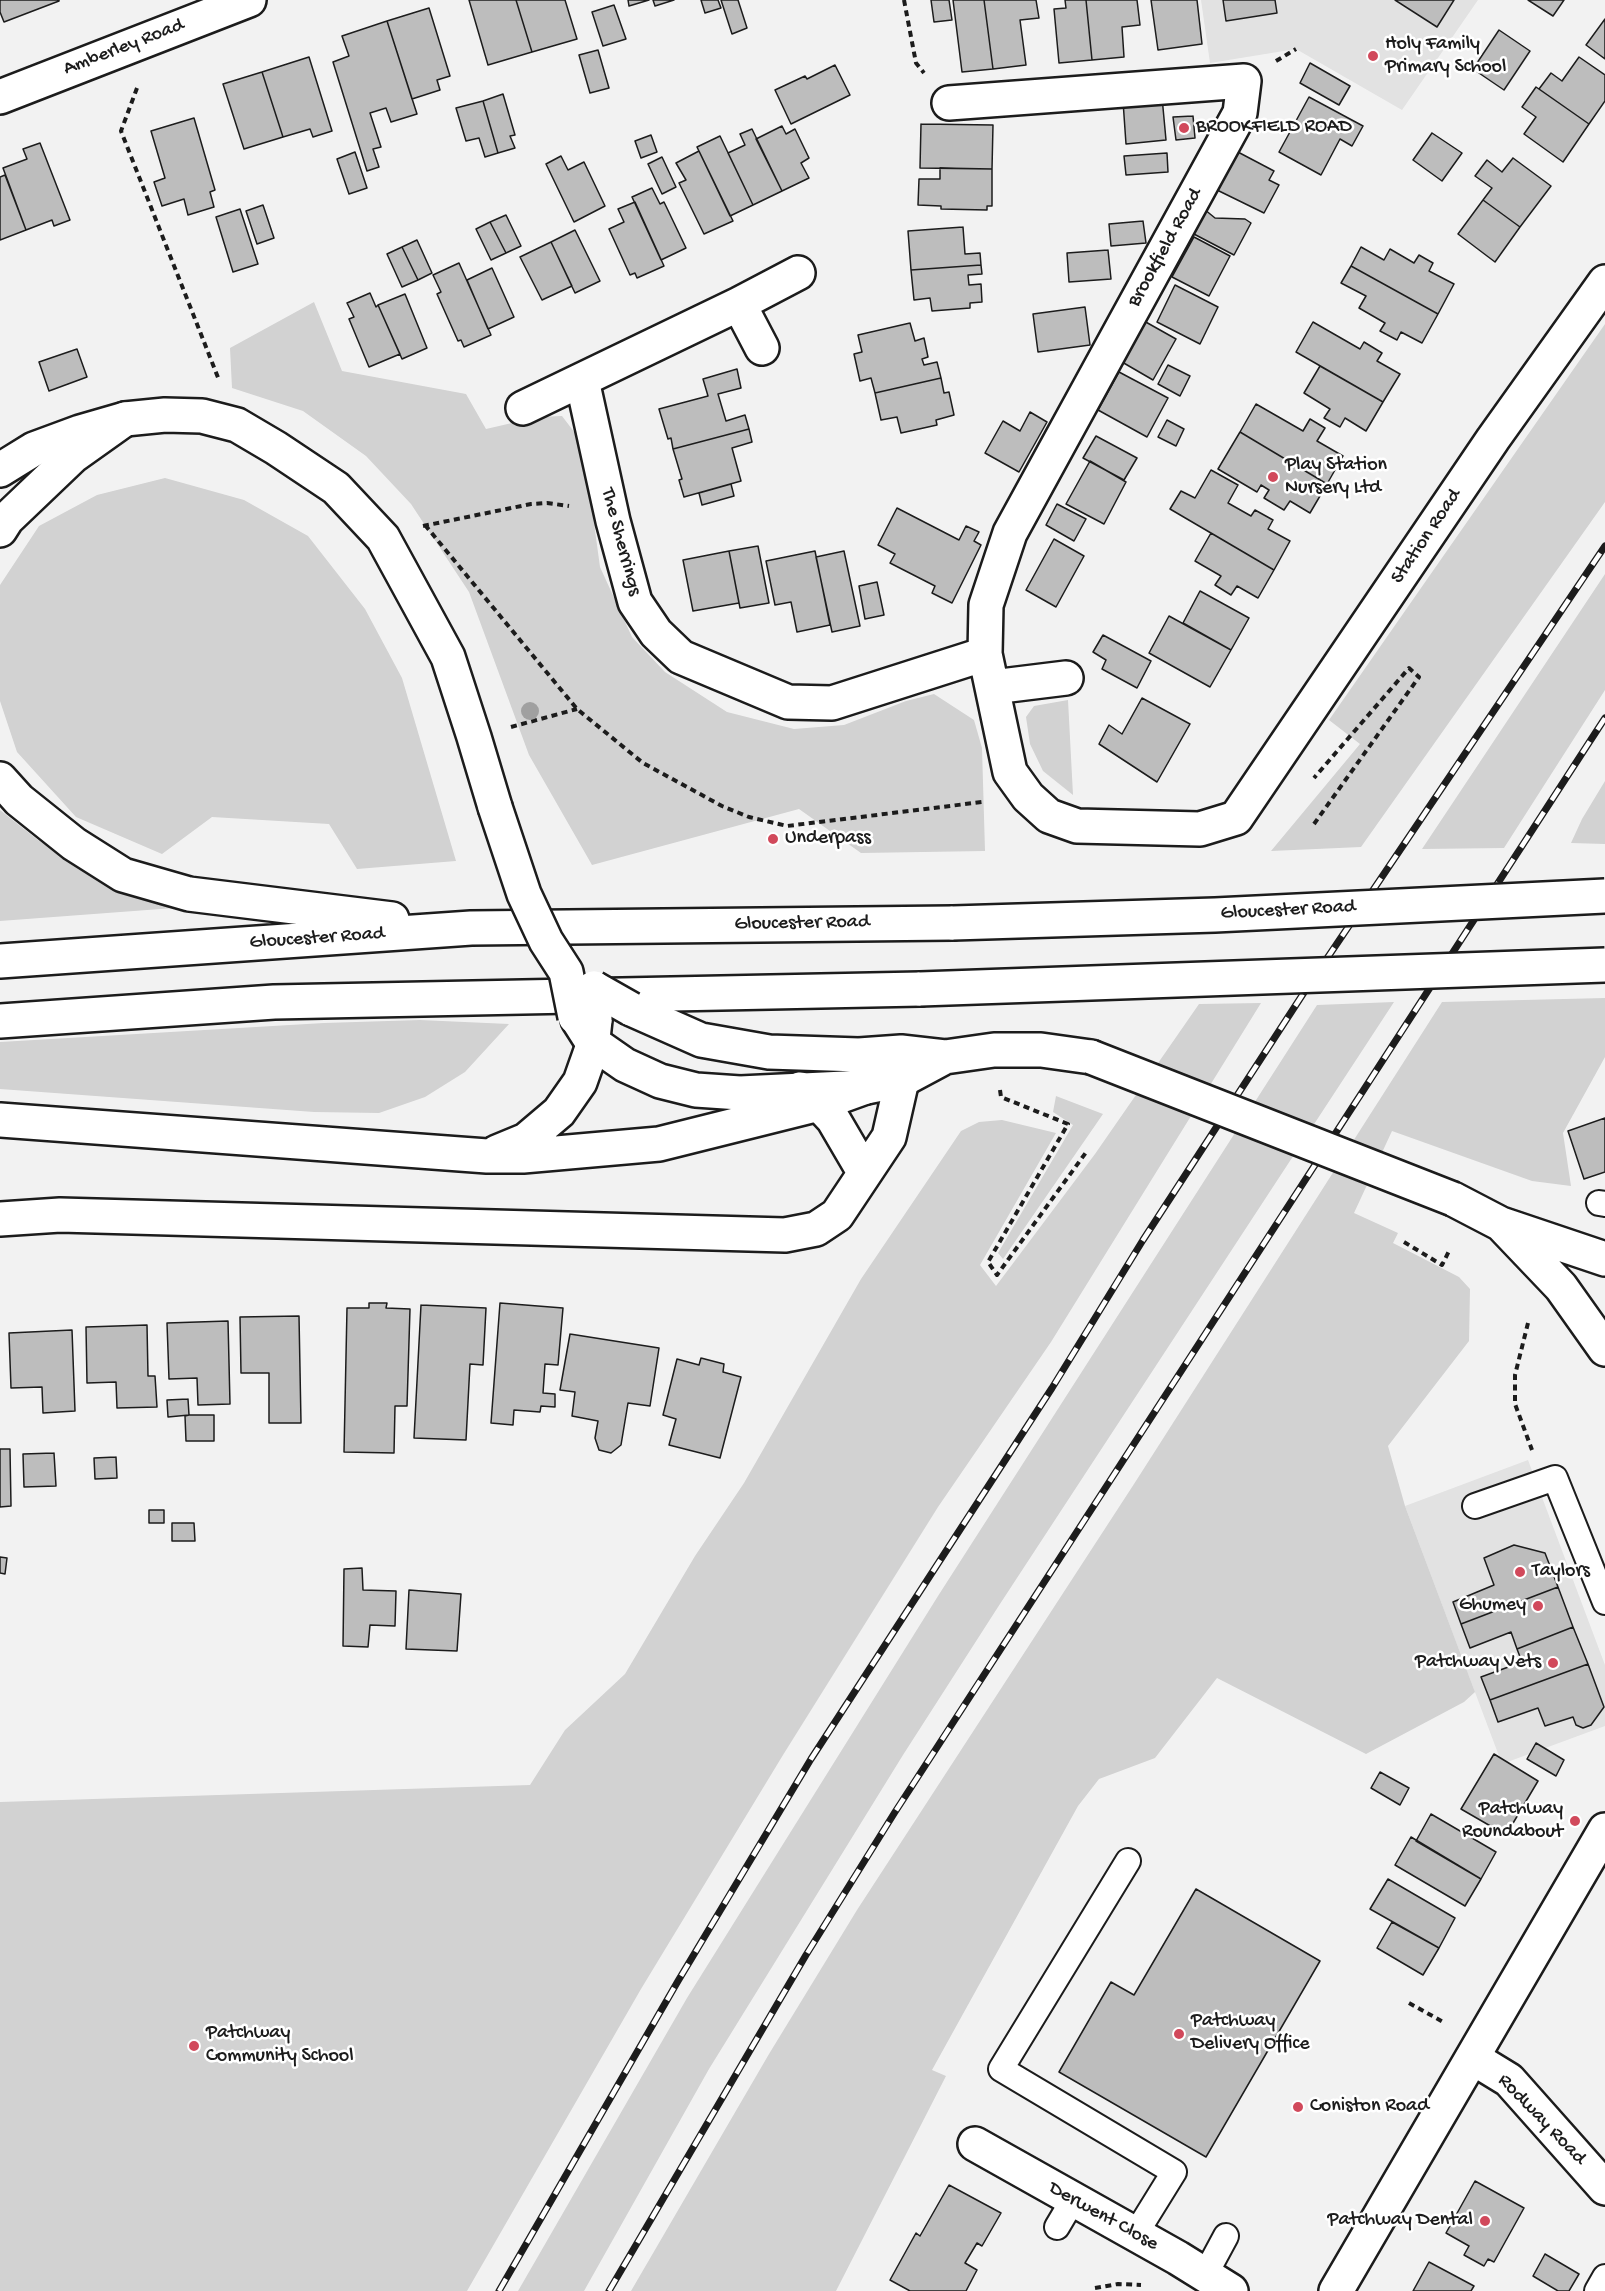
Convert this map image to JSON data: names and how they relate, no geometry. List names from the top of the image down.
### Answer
{
  "streets": {
    "street": [
      "Amberley Road",
      "Brookfield Road",
      "Station Road",
      "The Sherrings",
      "Gloucester Road",
      "Rodway Road",
      "Derwent Close"
    ]
  },
  "crossings": [
    ["Brookfield Road", "Station Road"],
    ["Brookfield Road", "The Sherrings"]
  ],
  "places": [
    "Holy Family Primary School",
    "BROOKFIELD ROAD",
    "Play Station Nursery Ltd",
    "Underpass",
    "Taylors",
    "Ghumey",
    "Patchway Vets",
    "Patchway Roundabout",
    "Patchway Delivery Office",
    "Patchway Community School",
    "Coniston Road",
    "Patchway Dental"
  ]
}
